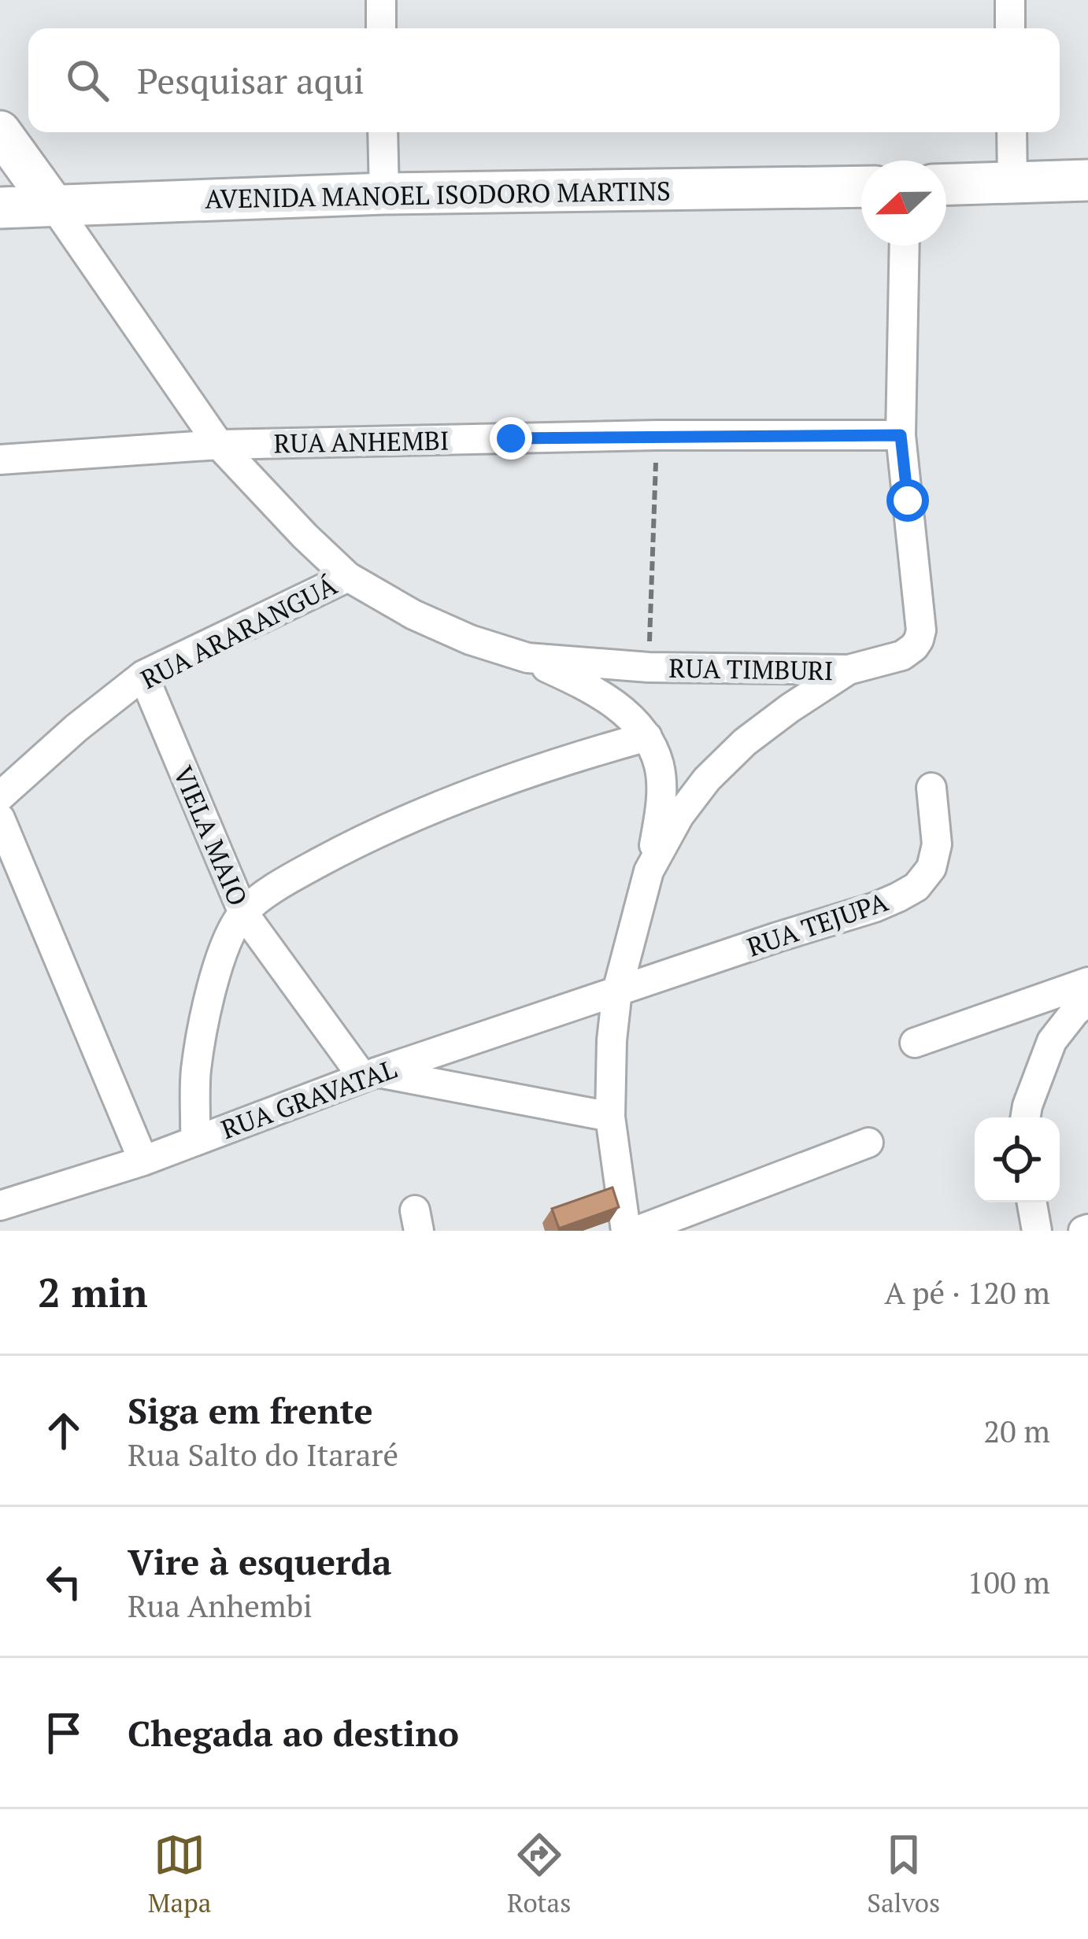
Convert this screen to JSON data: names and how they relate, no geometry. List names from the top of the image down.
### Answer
{
  "streets": {
    "street": [
      "AVENIDA MANOEL ISODORO MARTINS",
      "RUA ANHEMBI",
      "RUA ARARANGUÁ",
      "RUA TIMBURI",
      "VIELA MAIO",
      "RUA TEJUPA",
      "RUA GRAVATAL"
    ]
  },
  "crossings": [
    ["RUA ARARANGUÁ", "VIELA MAIO"],
    ["RUA TIMBURI", "RUA TEJUPA"],
    ["RUA TIMBURI", "RUA GRAVATAL"],
    ["VIELA MAIO", "RUA GRAVATAL"],
    ["RUA TEJUPA", "RUA GRAVATAL"]
  ],
  "north": "left",
  "page": {
    "search": "Pesquisar aqui",
    "heading": ["2 min", "A pé · 120 m"],
    "list": [
      ["Siga em frente", "Rua Salto do Itararé", "20 m"],
      ["Vire à esquerda", "Rua Anhembi", "100 m"],
      "Chegada ao destino"
    ],
    "nav": ["Mapa", "Rotas", "Salvos"]
  }
}
